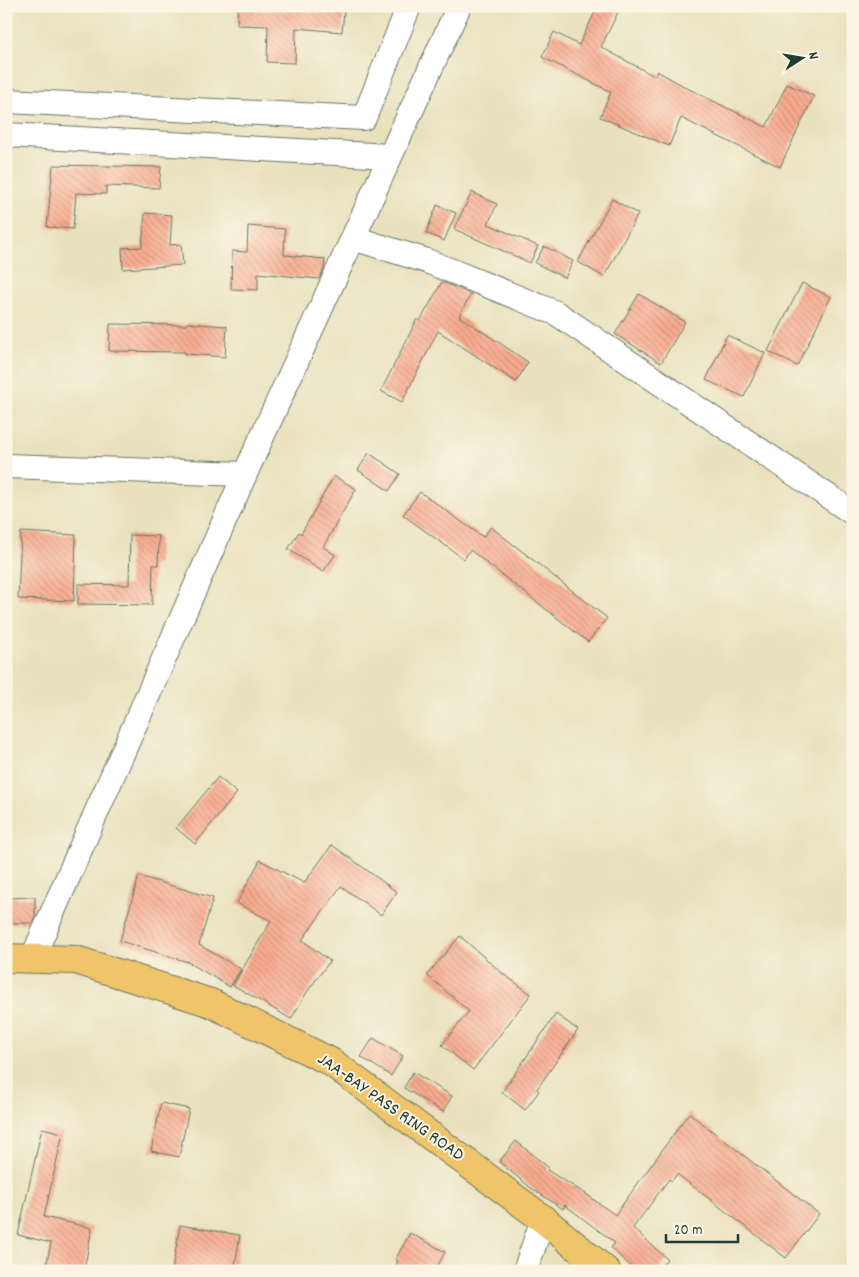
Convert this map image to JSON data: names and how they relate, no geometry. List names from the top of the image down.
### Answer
{
  "streets": {
    "highway": ["JAA-BAY PASS RING ROAD"]
  },
  "scale_bar": "20 m",
  "north": "right"
}
